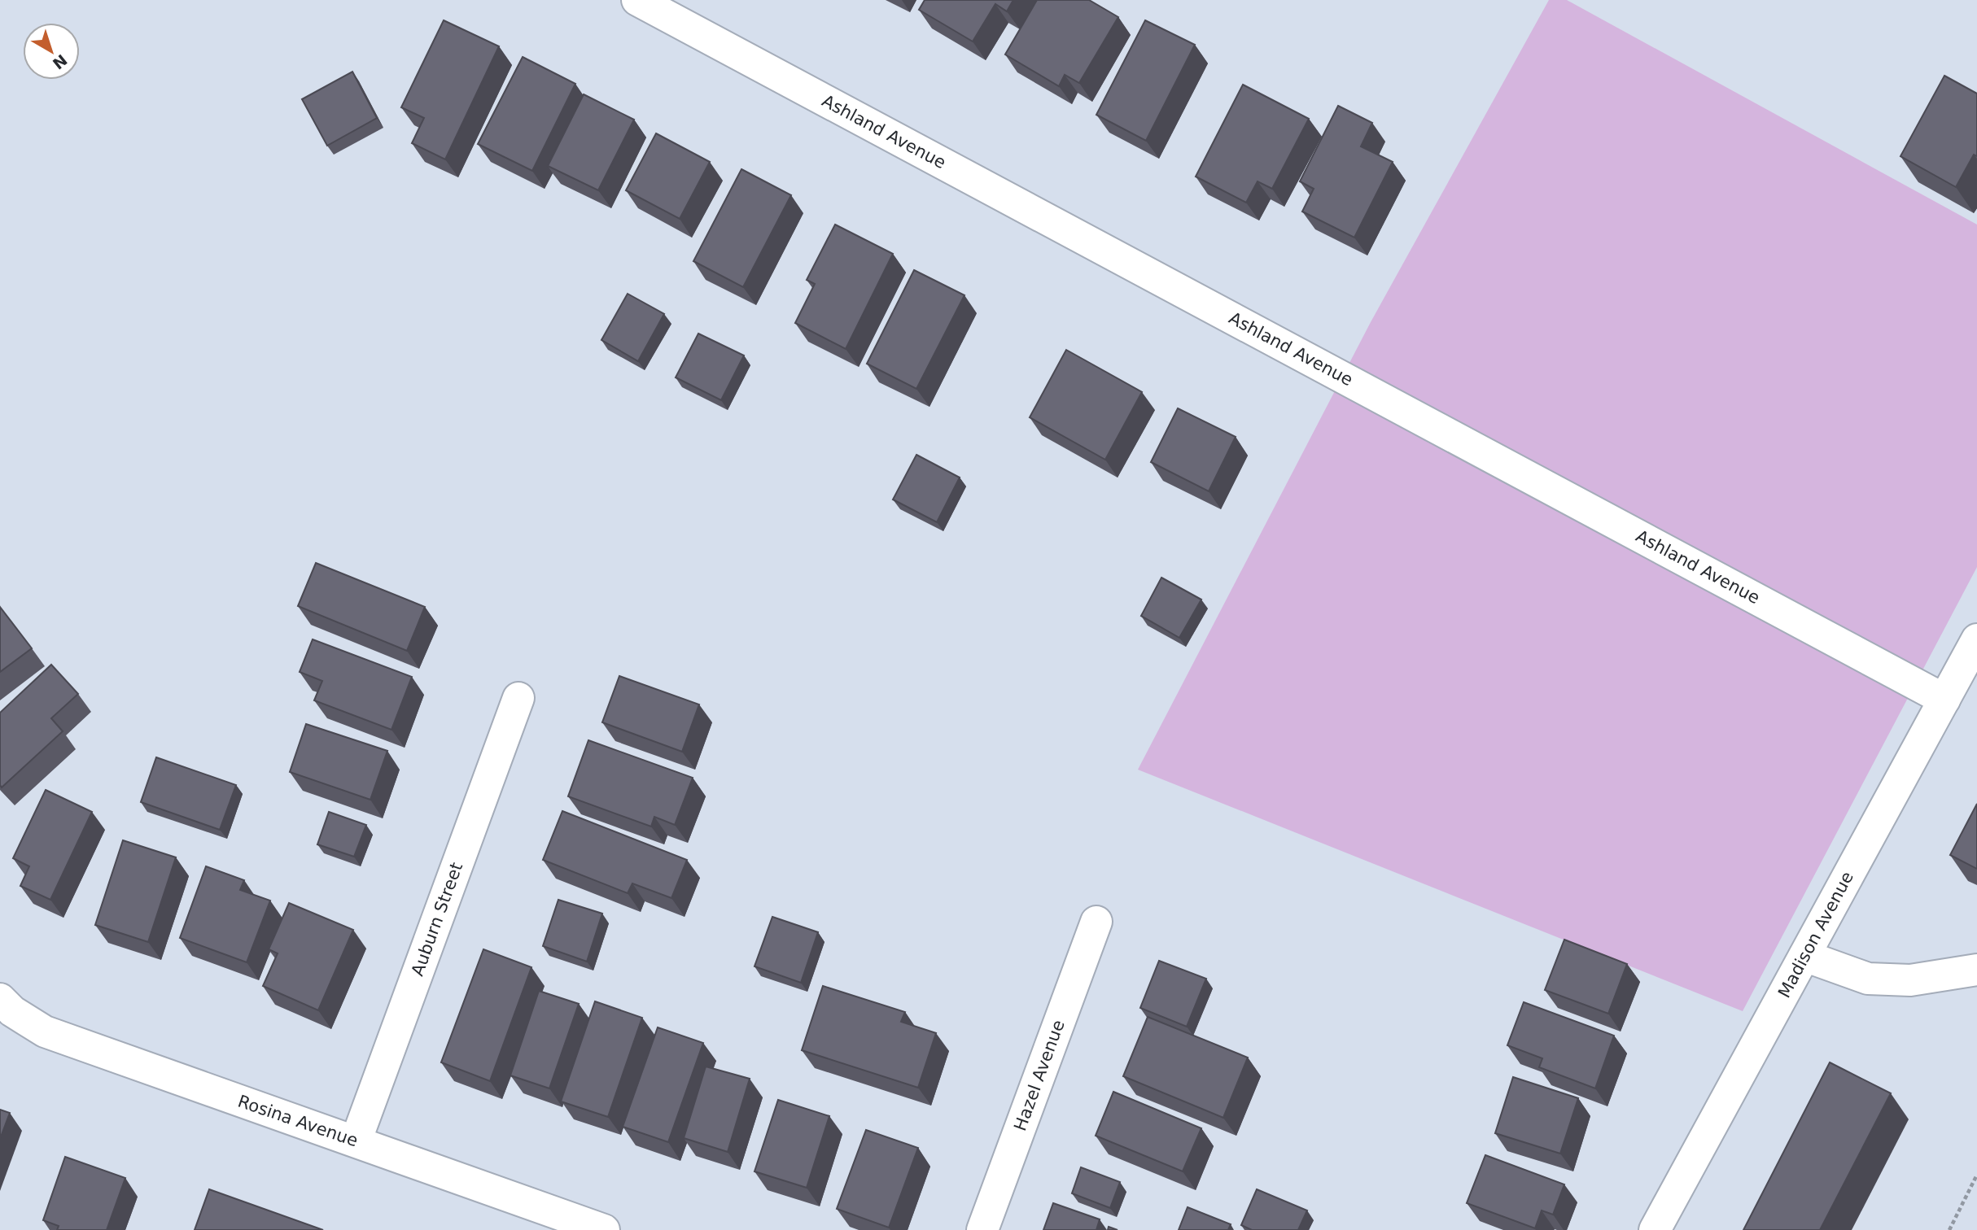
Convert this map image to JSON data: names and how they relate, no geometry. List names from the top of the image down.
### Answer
{
  "streets": {
    "street": [
      "Ashland Avenue",
      "Auburn Street",
      "Madison Avenue",
      "Hazel Avenue",
      "Rosina Avenue"
    ]
  },
  "crossings": [
    ["Ashland Avenue", "Madison Avenue"],
    ["Auburn Street", "Rosina Avenue"]
  ],
  "north": "bottom right"
}
